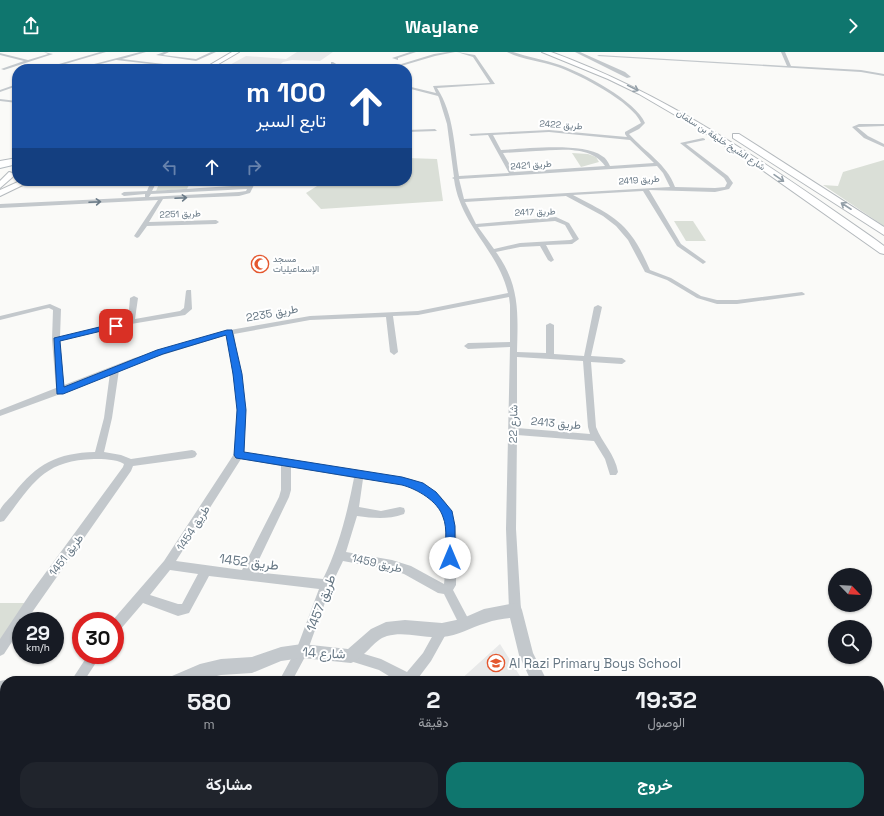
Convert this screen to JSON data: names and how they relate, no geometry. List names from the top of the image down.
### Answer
{
  "streets": {
    "highway": ["شارع الشيخ خليفة بن سلمان"],
    "street": [
      "طريق 2422",
      "طريق 2421",
      "طريق 2419",
      "طريق 2417",
      "طريق 2251",
      "طريق 2235",
      "طريق 2413",
      "شارع 22",
      "طريق 1454",
      "طريق 1451",
      "طريق 1452",
      "طريق 1459",
      "طريق 1457",
      "شارع 14"
    ]
  },
  "crossings": [
    ["طريق 2421", "شارع 22"],
    ["طريق 2419", "شارع 22"],
    ["طريق 2417", "شارع 22"],
    ["طريق 2235", "شارع 22"],
    ["طريق 2413", "شارع 22"],
    ["شارع 22", "شارع 14"],
    ["طريق 1454", "طريق 1452"],
    ["طريق 1452", "طريق 1457"],
    ["طريق 1459", "طريق 1457"],
    ["طريق 1457", "شارع 14"]
  ],
  "places": {
    "mosque": ["مسجد الإسماعيليات"],
    "school or university": ["Al Razi Primary Boys School"]
  },
  "north": "bottom right",
  "page": {
    "header": "Waylane",
    "turn": ["100 m", "تابع السير"],
    "speed": "29 km/h",
    "limit": "30",
    "eta": [
      "19:32",
      "الوصول",
      "2",
      "دقيقة",
      "580",
      "m"
    ],
    "buttons": ["خروج", "مشاركة"]
  }
}
